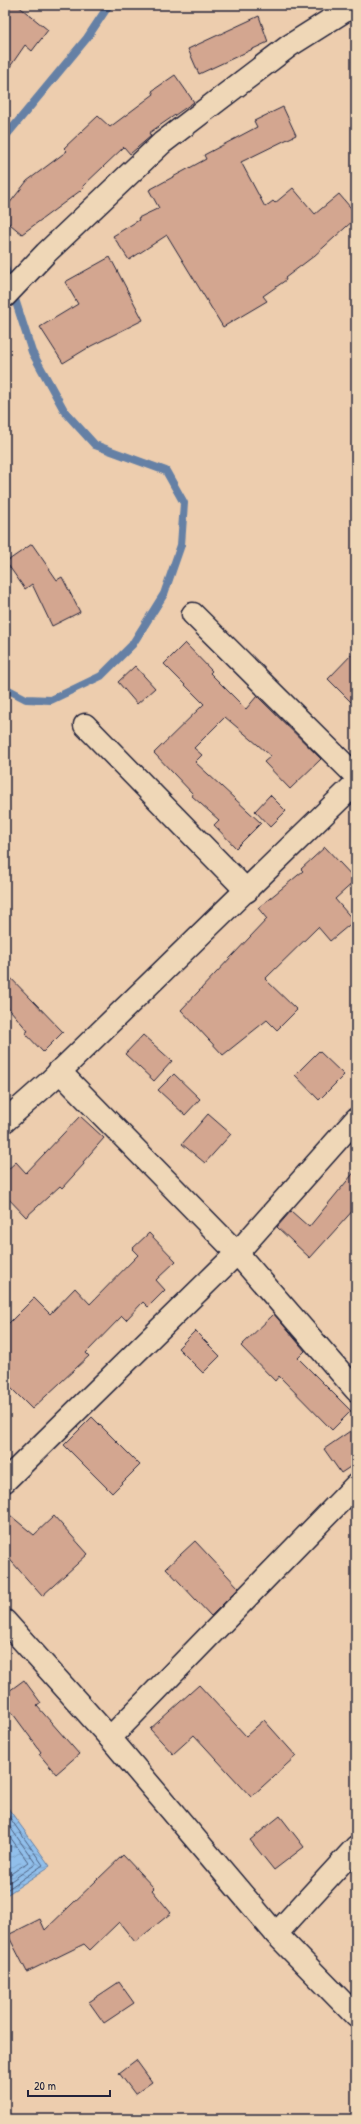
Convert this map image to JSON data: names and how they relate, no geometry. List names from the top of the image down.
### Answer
{
  "scale_bar": "20 m"
}
